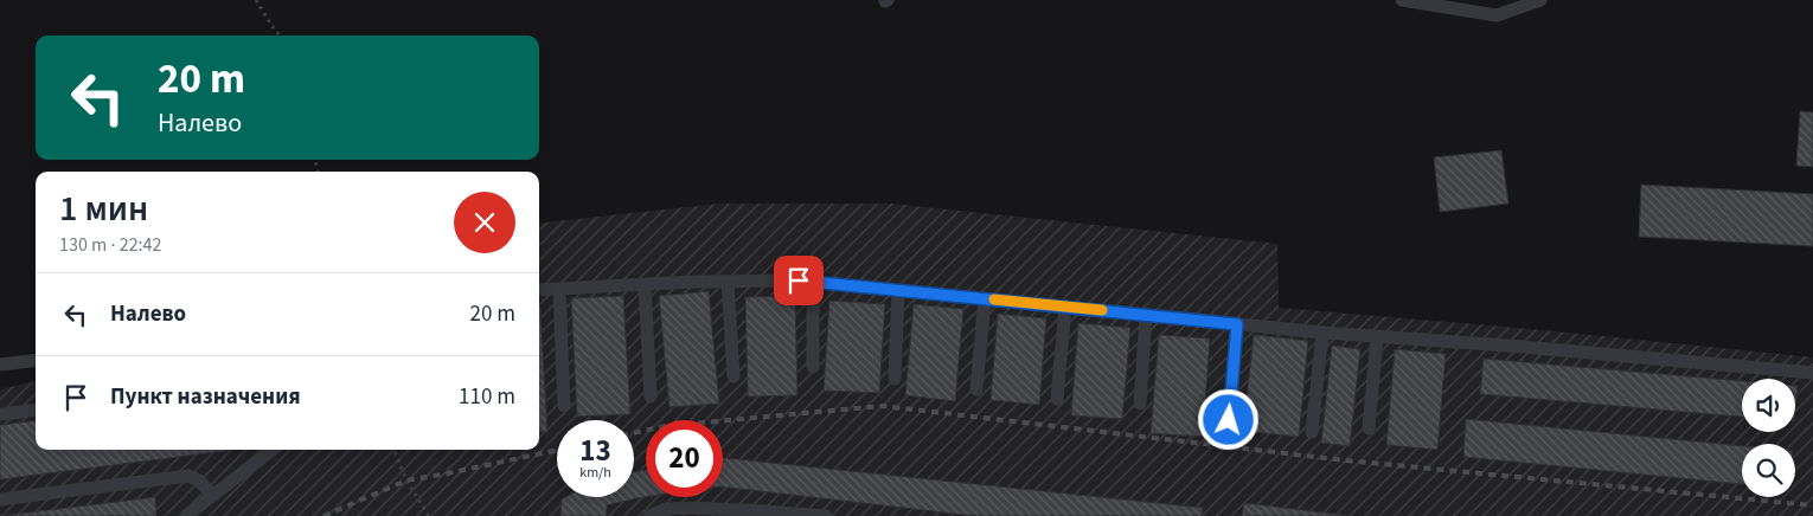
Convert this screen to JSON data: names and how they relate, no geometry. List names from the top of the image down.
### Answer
{
  "page": {
    "turn": ["20 m", "Налево"],
    "heading": ["1 мин", "130 m · 22:42"],
    "list": [
      {
        "name": "Налево",
        "value": "20 m"
      },
      {
        "name": "Пункт назначения",
        "value": "110 m"
      }
    ],
    "speed": "13 km/h",
    "limit": "20"
  }
}
